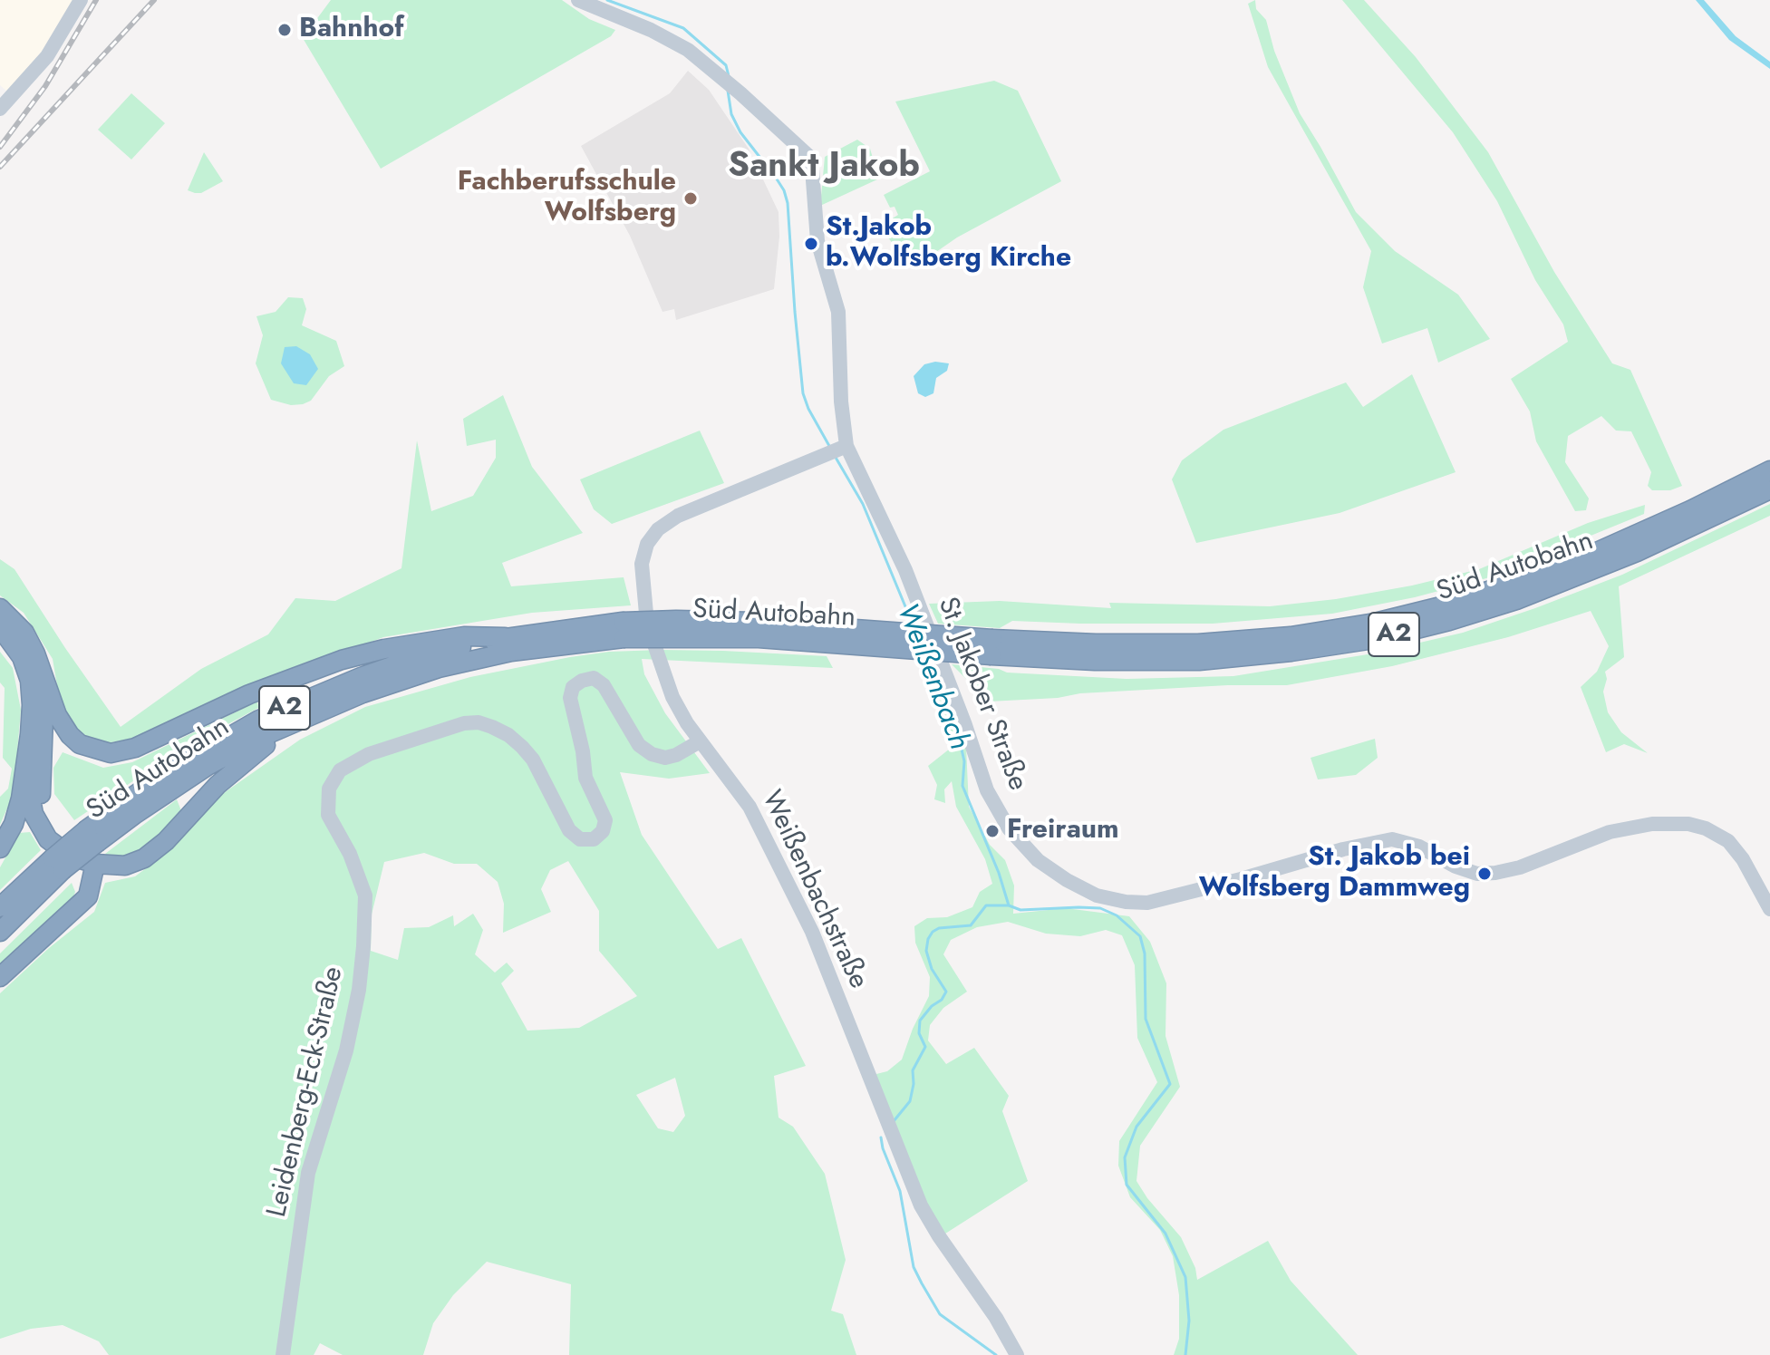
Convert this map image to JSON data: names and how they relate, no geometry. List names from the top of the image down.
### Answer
{
  "streets": {
    "highway": ["Süd Autobahn", "A2"],
    "main road": ["St. Jakober Straße", "Weißenbachstraße", "Leidenberg-Eck-Straße"]
  },
  "crossings": [
    ["St. Jakober Straße", "Weißenbachstraße"],
    ["Weißenbachstraße", "Leidenberg-Eck-Straße"]
  ],
  "districts": ["Sankt Jakob"],
  "water": ["Weißenbach"],
  "places": [
    "Bahnhof",
    "Fachberufsschule Wolfsberg",
    "St.Jakob b.Wolfsberg Kirche",
    "Freiraum",
    "St. Jakob bei Wolfsberg Dammweg"
  ]
}
